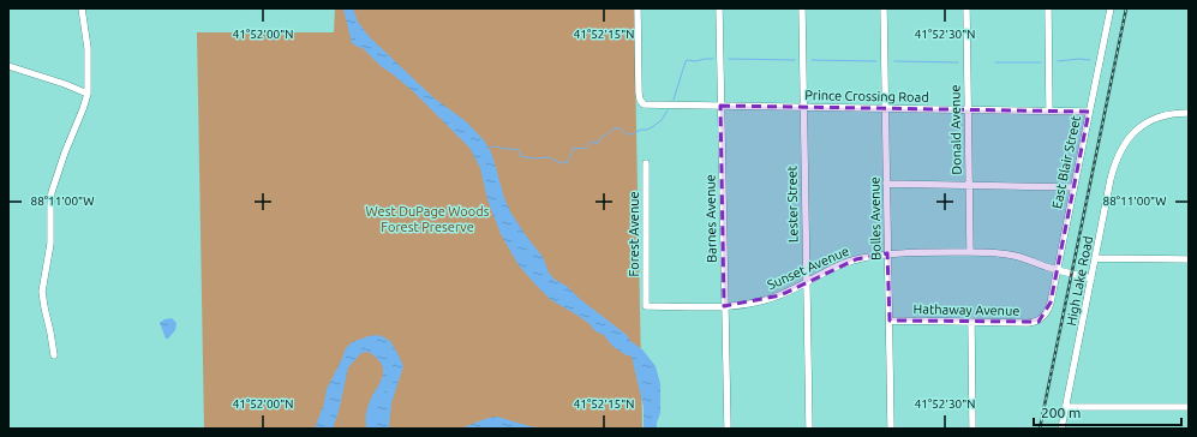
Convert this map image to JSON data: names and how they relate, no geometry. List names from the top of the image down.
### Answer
{
  "streets": {
    "street": [
      "Prince Crossing Road",
      "Donald Avenue",
      "East Blair Street",
      "Lester Street",
      "Barnes Avenue",
      "Bolles Avenue",
      "Forest Avenue",
      "Sunset Avenue",
      "High Lake Road",
      "Hathaway Avenue"
    ]
  },
  "crossings": [
    ["Prince Crossing Road", "Donald Avenue"],
    ["Prince Crossing Road", "East Blair Street"],
    ["Prince Crossing Road", "Lester Street"],
    ["Prince Crossing Road", "Barnes Avenue"],
    ["Prince Crossing Road", "Bolles Avenue"],
    ["Donald Avenue", "Sunset Avenue"],
    ["East Blair Street", "Sunset Avenue"],
    ["East Blair Street", "Hathaway Avenue"],
    ["Lester Street", "Sunset Avenue"],
    ["Barnes Avenue", "Sunset Avenue"],
    ["Bolles Avenue", "Sunset Avenue"],
    ["Bolles Avenue", "Hathaway Avenue"],
    ["Forest Avenue", "Sunset Avenue"],
    ["Sunset Avenue", "High Lake Road"]
  ],
  "parks": ["West DuPage Woods Forest Preserve"],
  "scale_bar": "200 m",
  "coordinates": [
    "41°52'00\"N",
    "41°52'15\"N",
    "41°52'30\"N",
    "88°11'00\"W"
  ]
}
